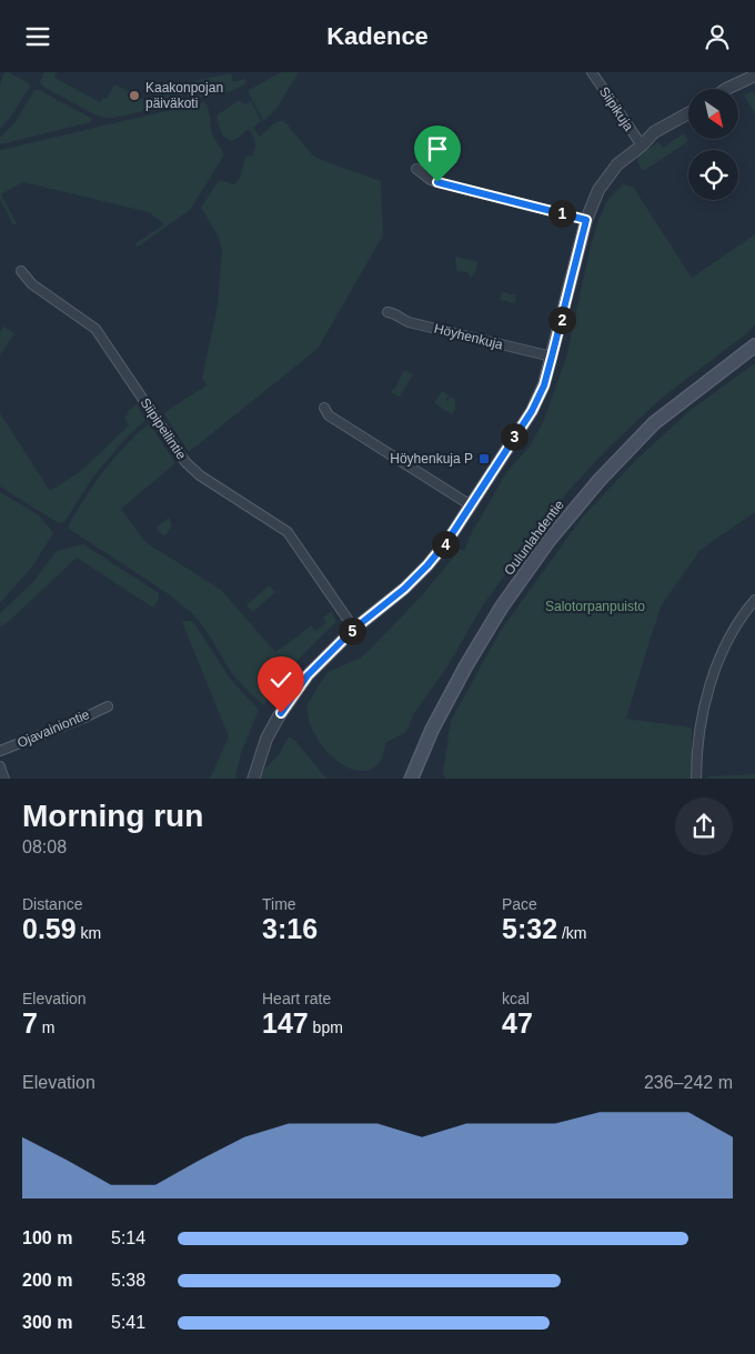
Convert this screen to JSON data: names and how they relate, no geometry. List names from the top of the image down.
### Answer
{
  "streets": {
    "main road": ["Oulunlahdentie"],
    "street": [
      "Siipikuja",
      "Höyhenkuja",
      "Siipipeilintie",
      "Ojavainiontie"
    ]
  },
  "parks": ["Salotorpanpuisto"],
  "places": {
    "other": ["Kaakonpojan päiväkoti"],
    "transit": ["Höyhenkuja P"]
  },
  "north": "bottom right",
  "page": {
    "header": "Kadence",
    "pins": [
      "1",
      "2",
      "3",
      "4",
      "5"
    ],
    "heading": ["Morning run", "08:08"],
    "stats": [
      ["Distance", "0.59 km"],
      ["Time", "3:16"],
      ["Pace", "5:32 /km"],
      ["Elevation", "7 m"],
      ["Heart rate", "147 bpm"],
      ["kcal", "47"]
    ],
    "chart": ["Elevation", "236–242 m"],
    "list": [
      {
        "name": "100 m",
        "note": "5:14"
      },
      {
        "name": "200 m",
        "note": "5:38"
      },
      {
        "name": "300 m",
        "note": "5:41"
      }
    ]
  }
}
